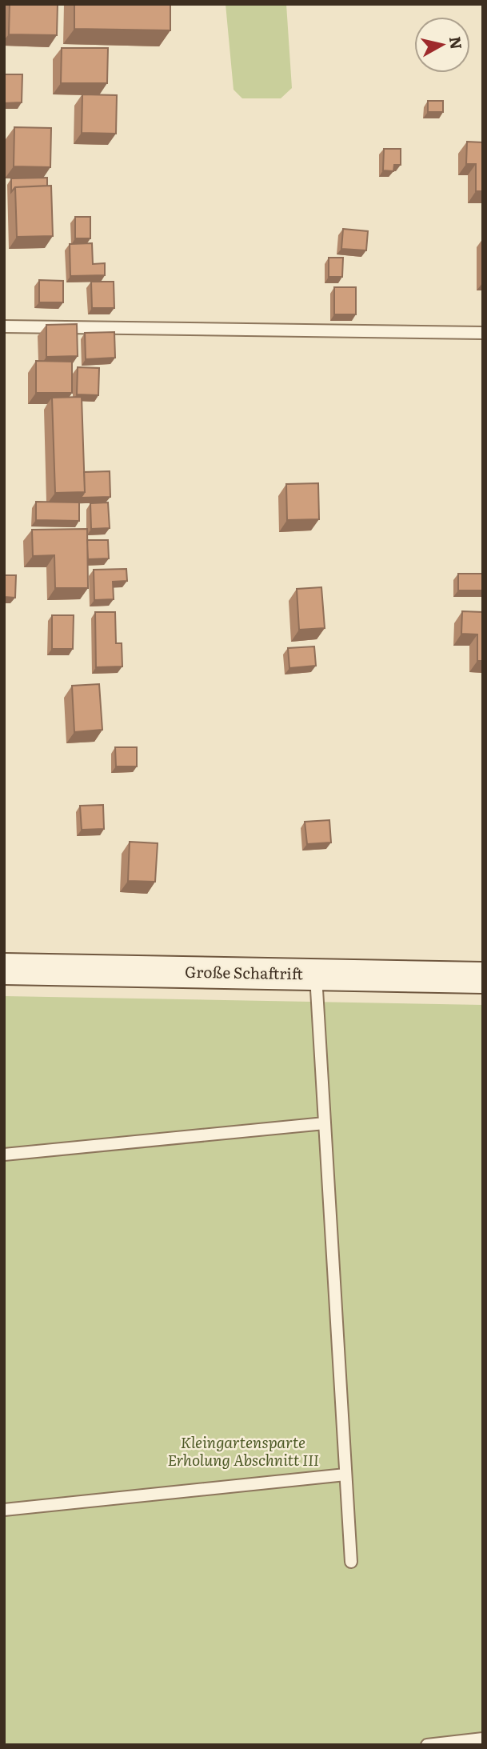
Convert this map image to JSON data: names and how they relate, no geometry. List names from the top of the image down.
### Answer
{
  "streets": {
    "street": ["Große Schaftrift"]
  },
  "parks": ["Kleingartensparte Erholung Abschnitt III"],
  "north": "right"
}
